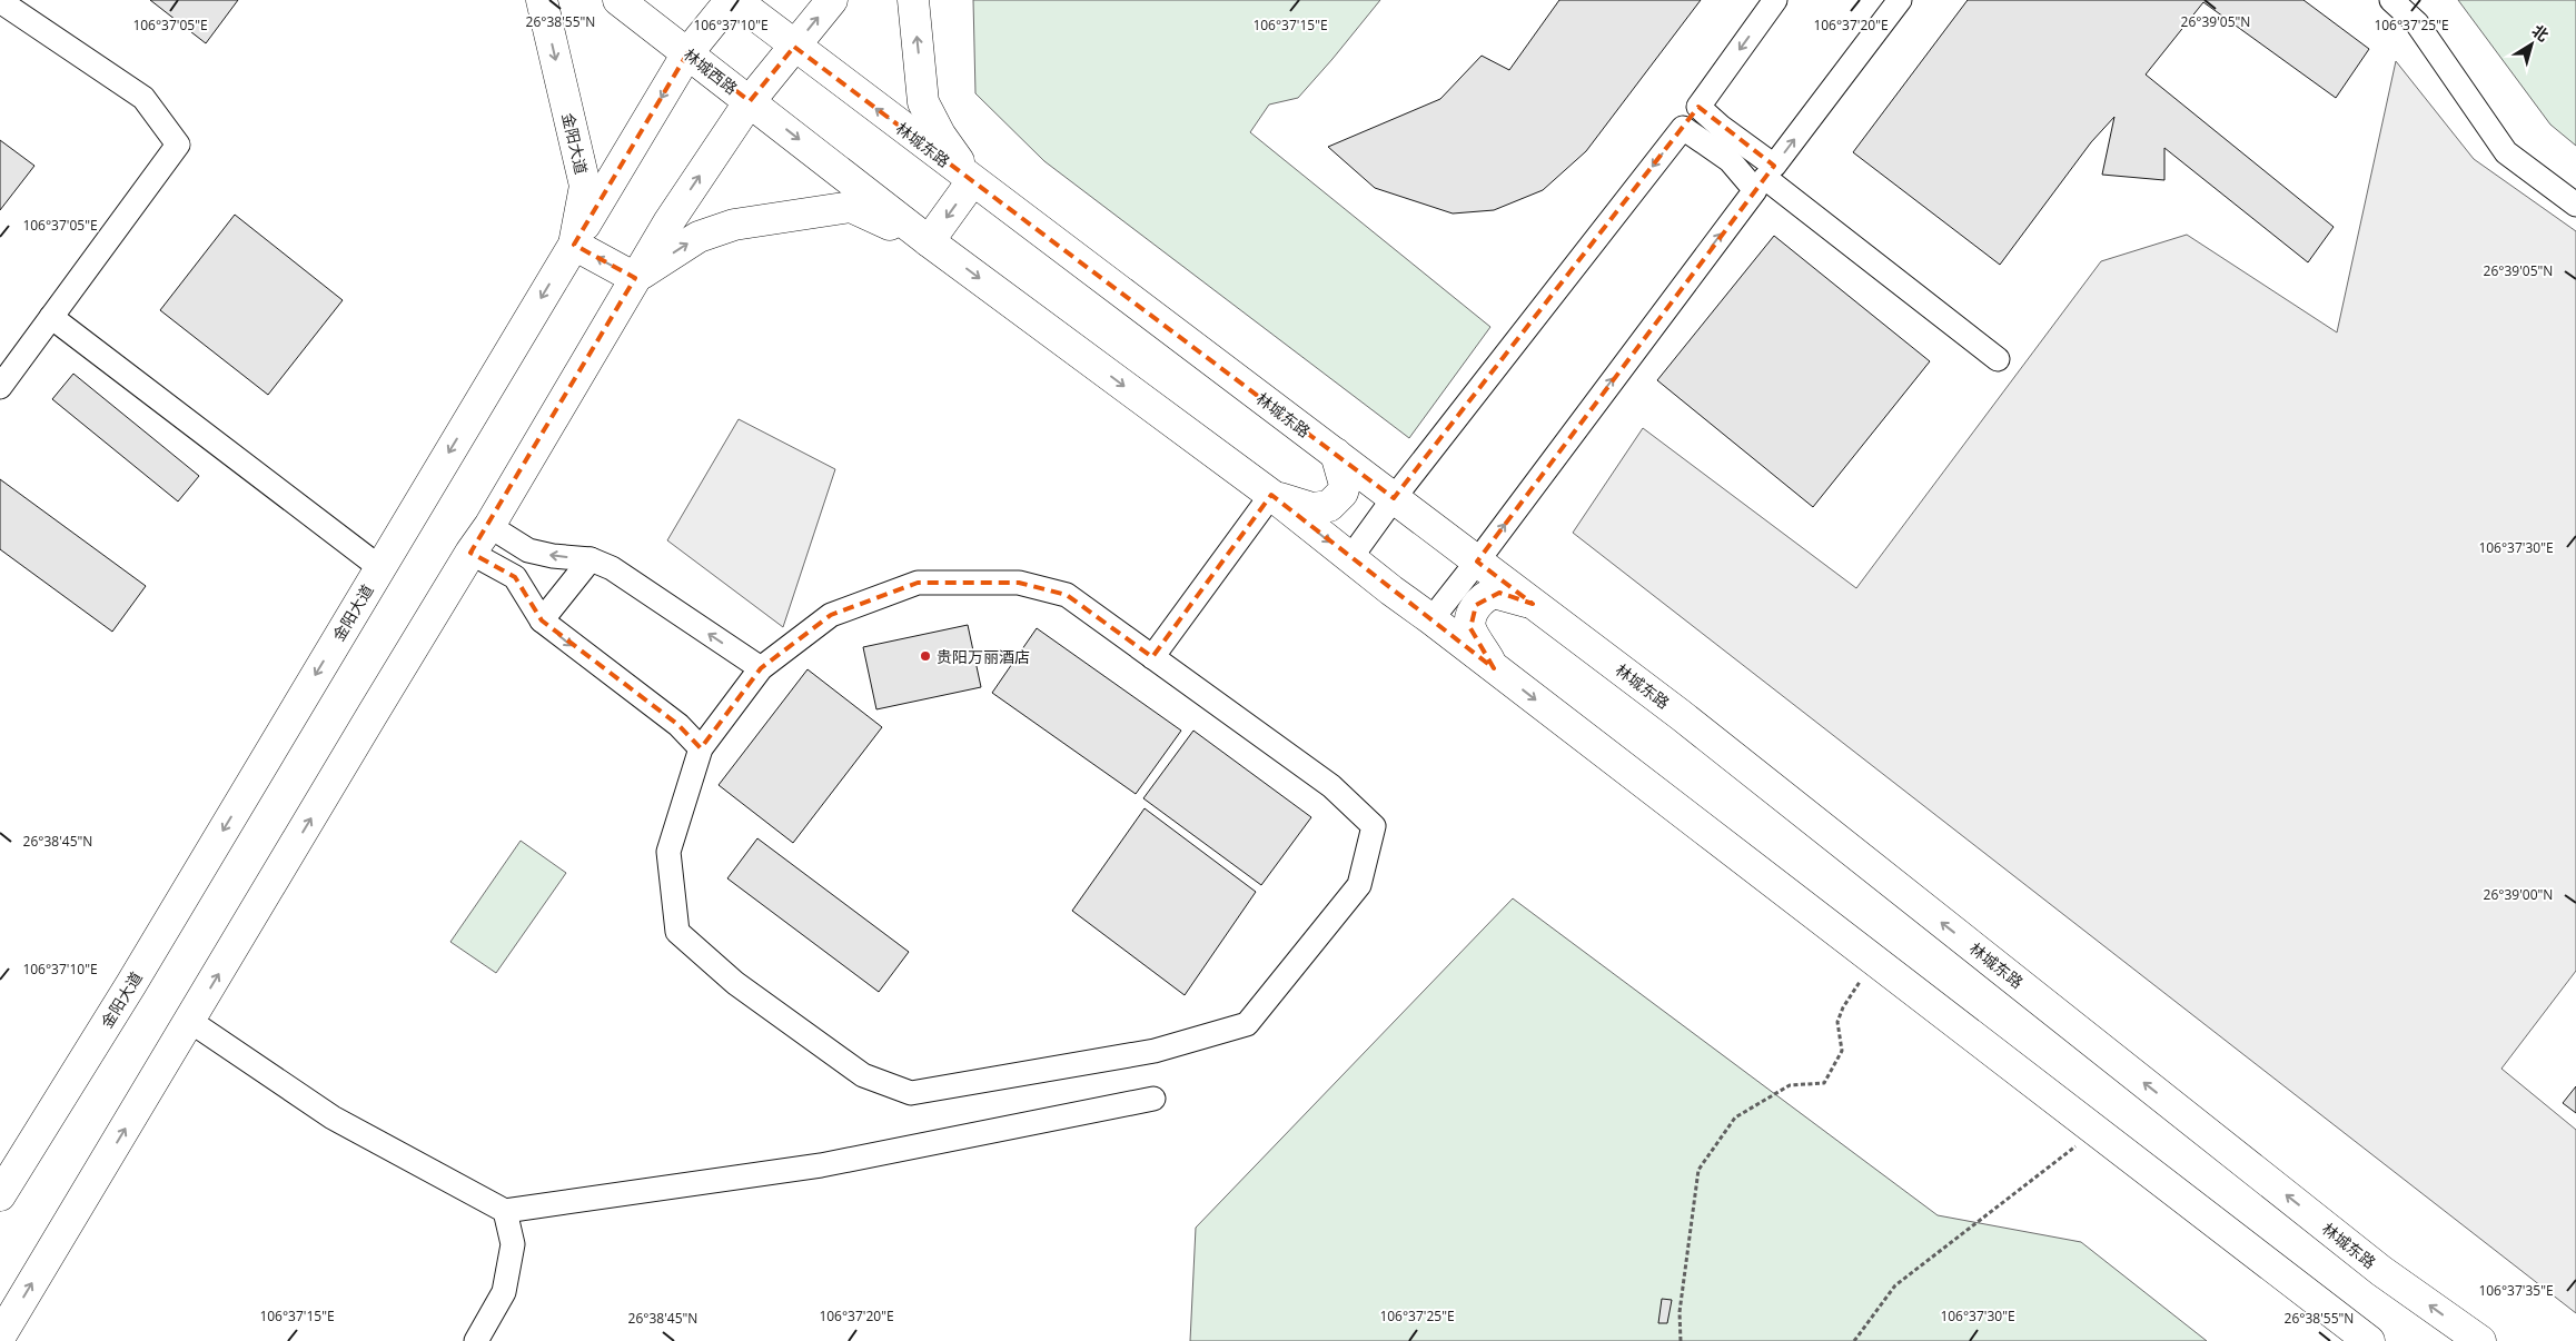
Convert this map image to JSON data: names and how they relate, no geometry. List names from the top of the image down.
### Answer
{
  "streets": {
    "main road": ["林城西路", "金阳大道", "林城东路"]
  },
  "places": ["贵阳万丽酒店"],
  "north": "top right",
  "coordinates": [
    "26°38'55\"N",
    "26°39'05\"N",
    "106°37'05\"E",
    "106°37'10\"E",
    "106°37'15\"E",
    "106°37'20\"E",
    "106°37'25\"E",
    "106°37'30\"E",
    "26°38'45\"N",
    "26°39'00\"N",
    "106°37'35\"E"
  ]
}
